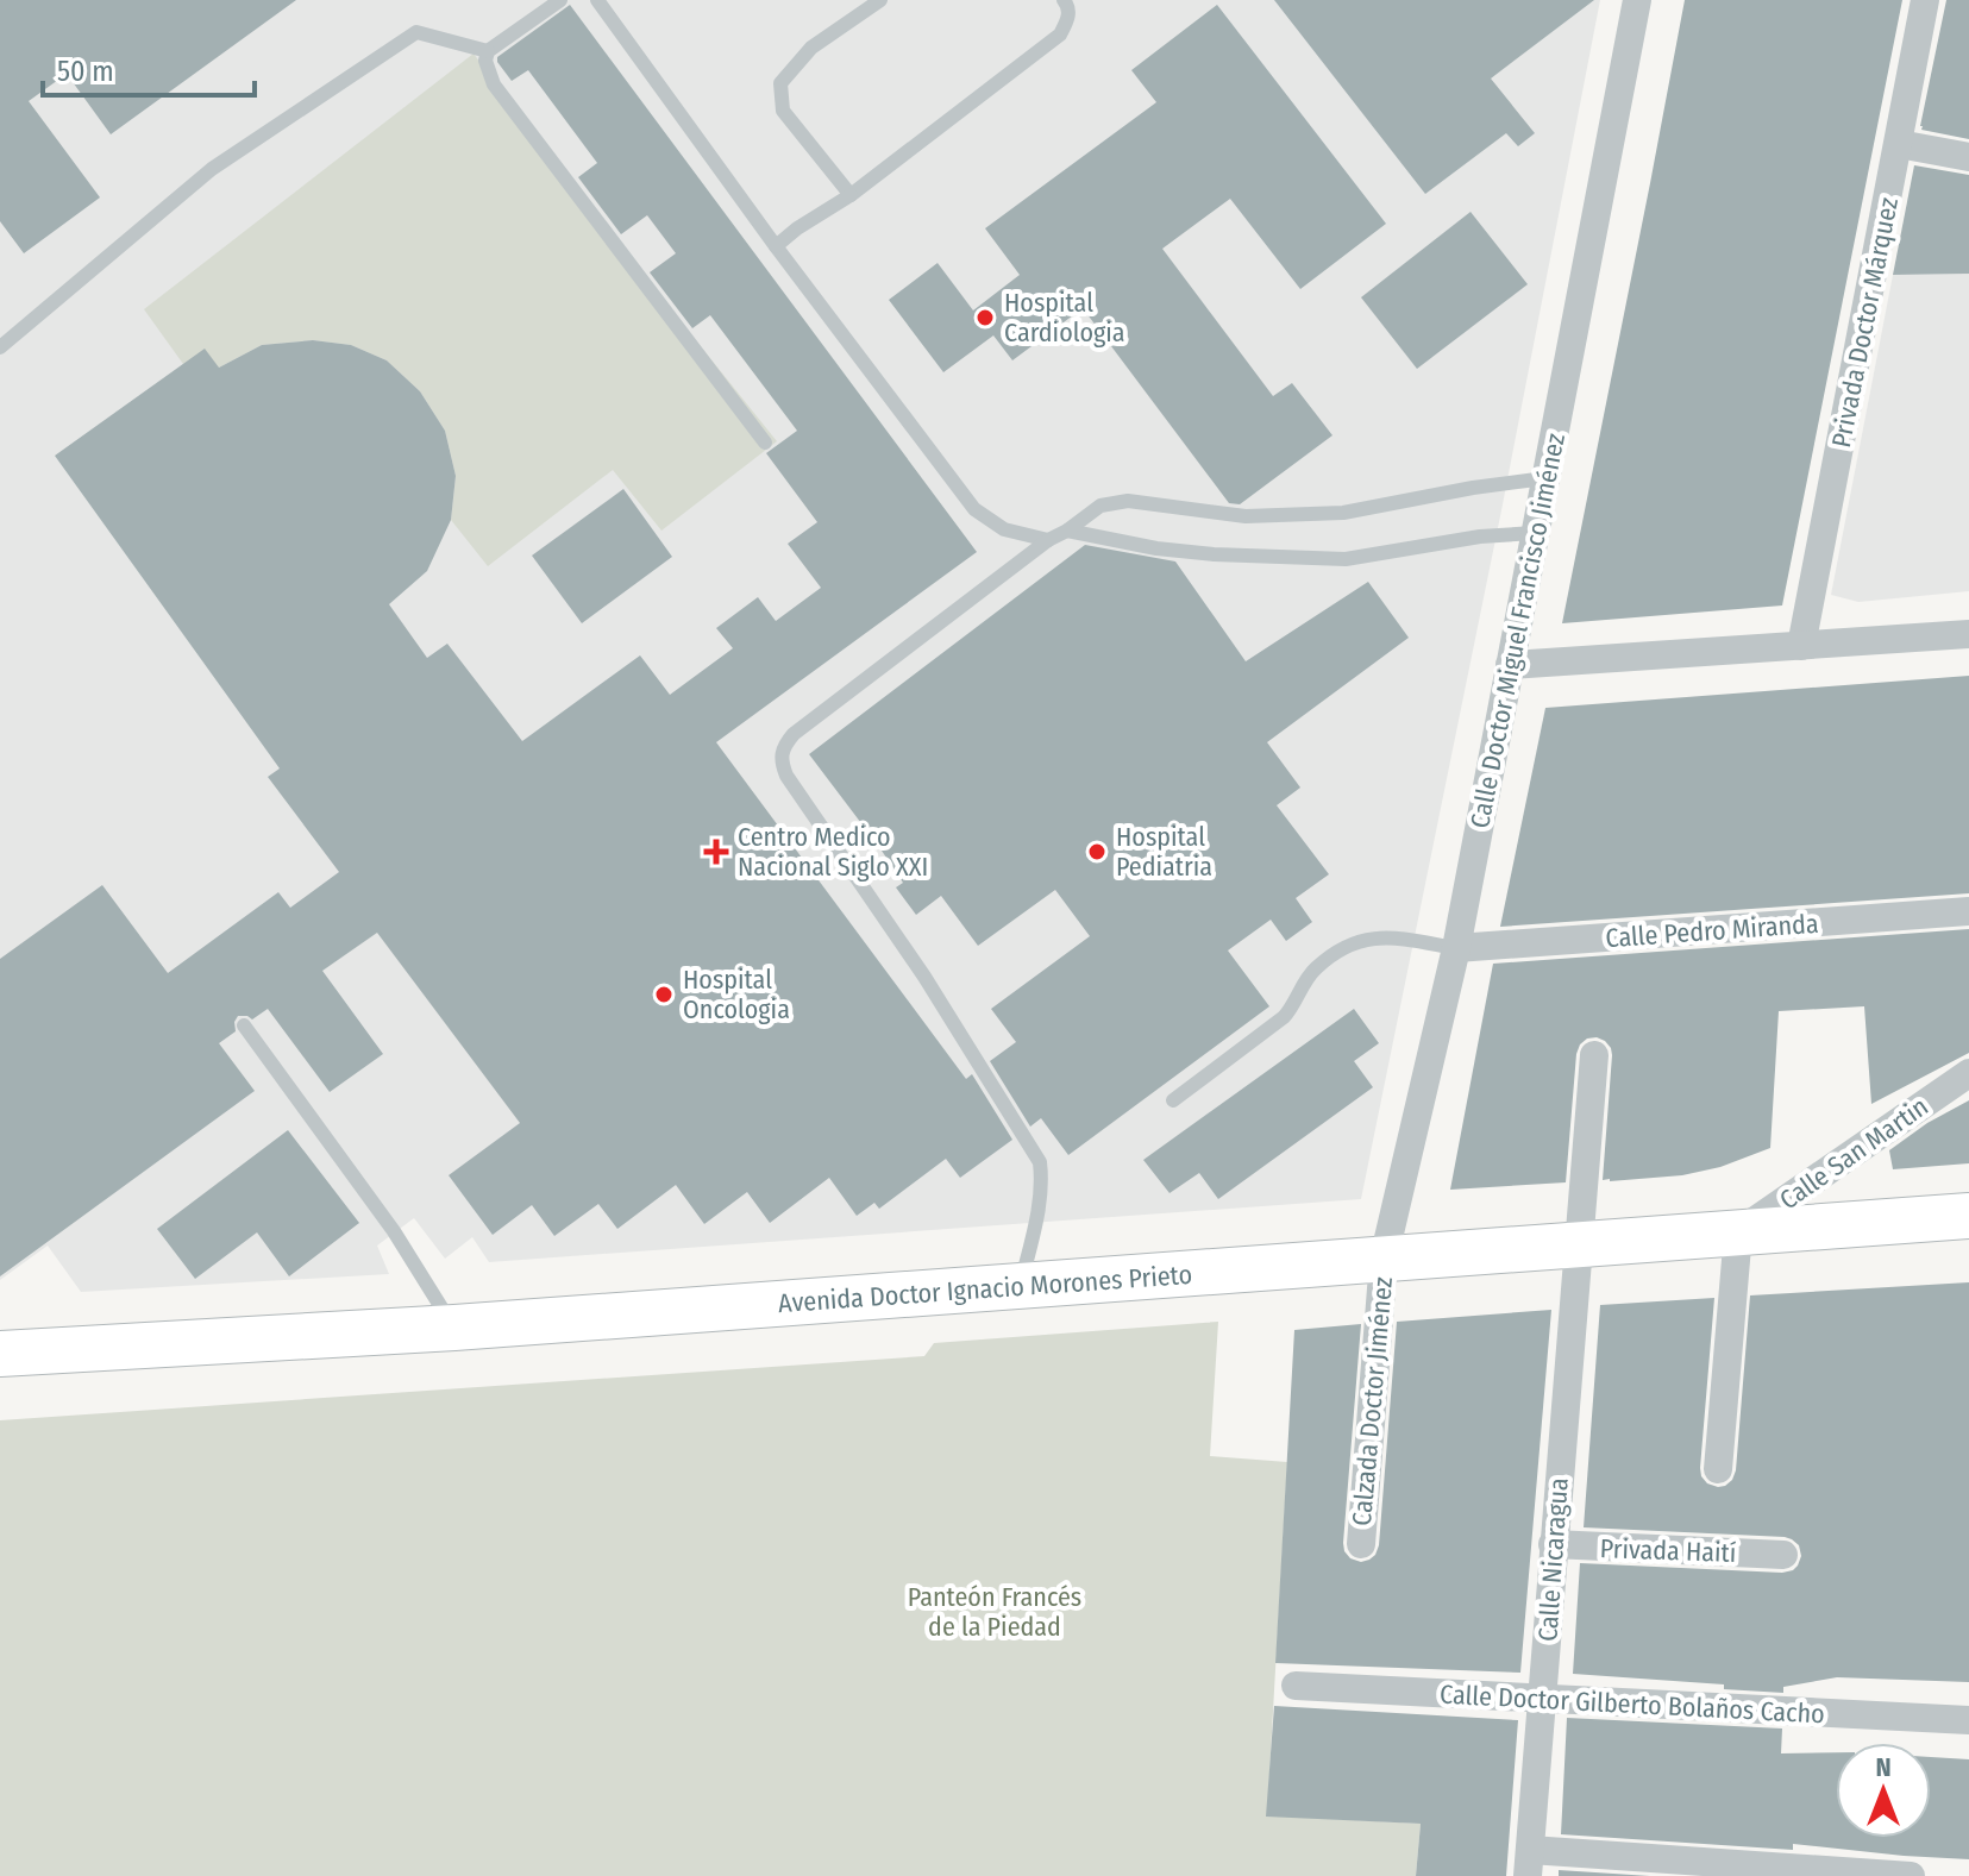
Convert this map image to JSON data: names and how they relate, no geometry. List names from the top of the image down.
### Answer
{
  "streets": {
    "main road": ["Avenida Doctor Ignacio Morones Prieto"],
    "street": [
      "Privada Doctor Márquez",
      "Calle Doctor Miguel Francisco Jiménez",
      "Calle Pedro Miranda",
      "Calle San Martin",
      "Calzada Doctor Jiménez",
      "Privada Haití",
      "Calle Nicaragua",
      "Calle Doctor Gilberto Bolaños Cacho"
    ]
  },
  "crossings": [
    ["Calle Doctor Miguel Francisco Jiménez", "Calle Pedro Miranda"],
    ["Calle Doctor Miguel Francisco Jiménez", "Avenida Doctor Ignacio Morones Prieto"],
    ["Calle Doctor Miguel Francisco Jiménez", "Calzada Doctor Jiménez"],
    ["Calle San Martin", "Avenida Doctor Ignacio Morones Prieto"],
    ["Avenida Doctor Ignacio Morones Prieto", "Calzada Doctor Jiménez"],
    ["Avenida Doctor Ignacio Morones Prieto", "Calle Nicaragua"],
    ["Privada Haití", "Calle Nicaragua"],
    ["Calle Nicaragua", "Calle Doctor Gilberto Bolaños Cacho"]
  ],
  "parks": ["Panteón Francés de la Piedad"],
  "places": {
    "other": ["Hospital Cardiologia", "Hospital Pediatria", "Hospital Oncologia"],
    "health": ["Centro Medico Nacional Siglo XXI"]
  },
  "scale_bar": "50 m",
  "north": "top"
}
